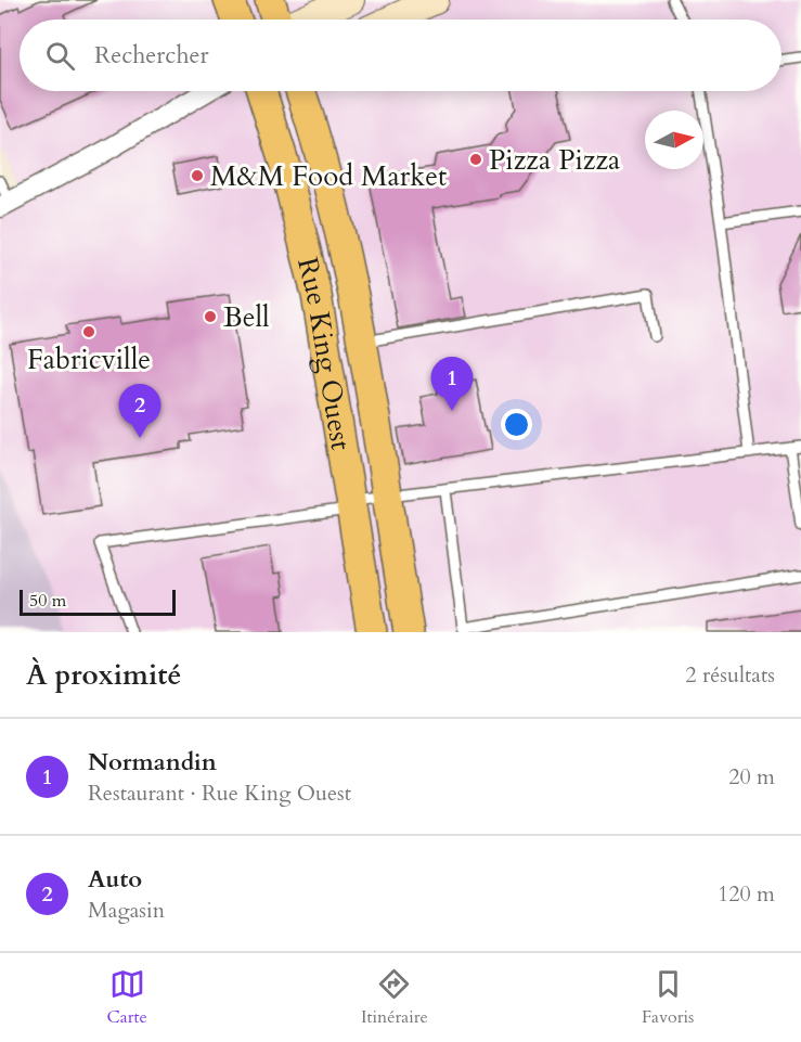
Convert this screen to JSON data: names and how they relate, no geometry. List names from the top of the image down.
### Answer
{
  "streets": {
    "main road": ["Rue King Ouest"]
  },
  "places": [
    "Pizza Pizza",
    "M&M Food Market",
    "Bell",
    "Fabricville"
  ],
  "scale_bar": "50 m",
  "north": "right",
  "page": {
    "search": "Rechercher",
    "pins": ["1", "2"],
    "scale": "50 m",
    "heading": ["À proximité", "2 résultats"],
    "list": [
      {
        "mark": "1",
        "name": "Normandin",
        "note": "Restaurant · Rue King Ouest",
        "value": "20 m"
      },
      {
        "mark": "2",
        "name": "Auto",
        "note": "Magasin",
        "value": "120 m"
      }
    ],
    "nav": ["Carte", "Itinéraire", "Favoris"]
  }
}
